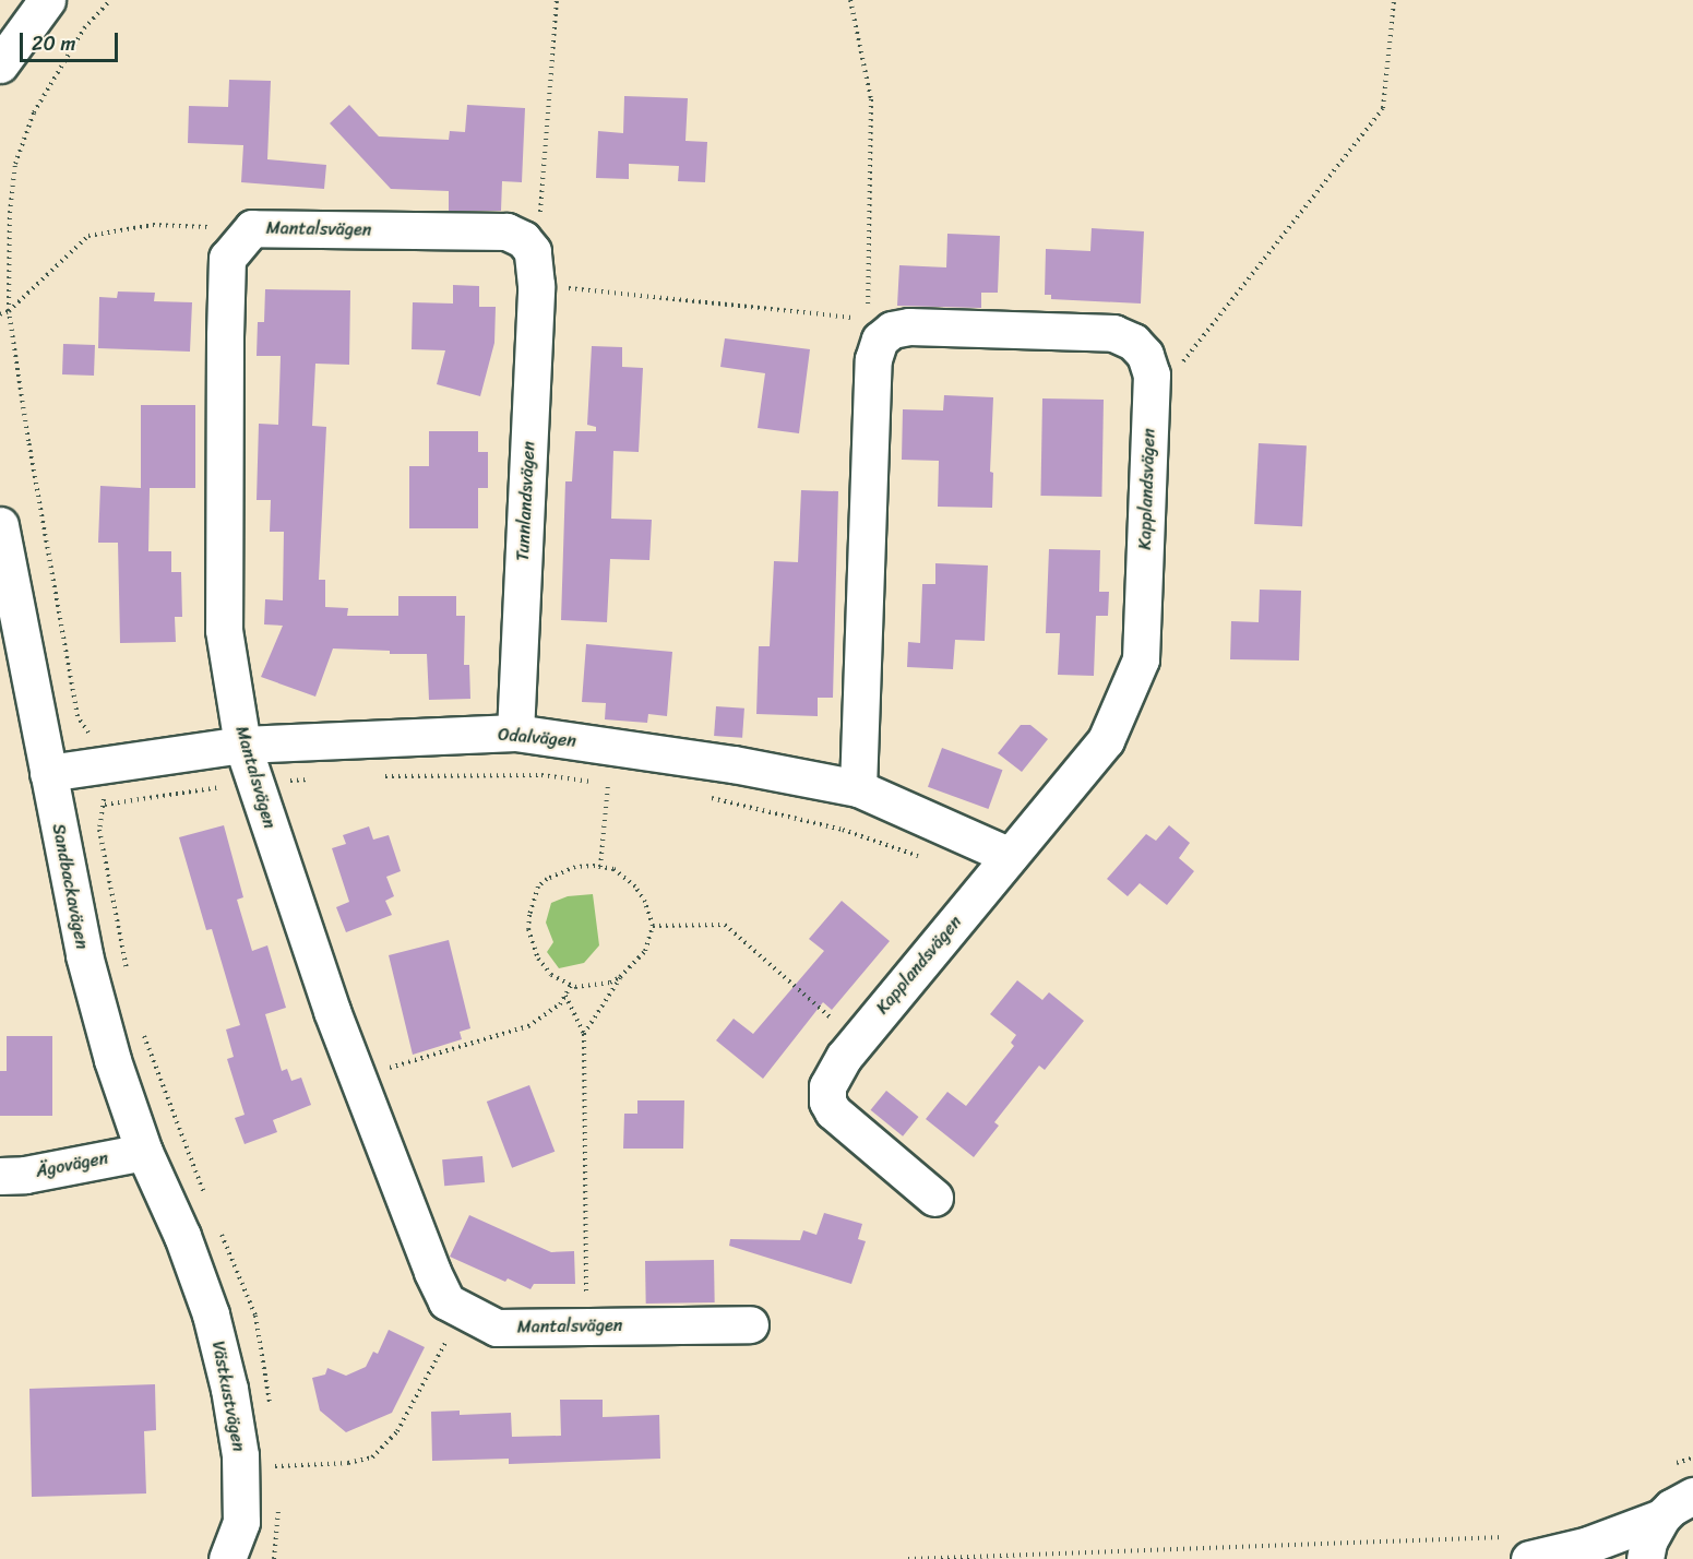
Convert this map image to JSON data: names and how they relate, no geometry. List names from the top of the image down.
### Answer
{
  "streets": {
    "street": [
      "Mantalsvägen",
      "Kapplandsvägen",
      "Tunnlandsvägen",
      "Odalvägen",
      "Sandbackavägen",
      "Ägovägen",
      "Västkustvägen"
    ]
  },
  "crossings": [
    ["Mantalsvägen", "Tunnlandsvägen"],
    ["Mantalsvägen", "Odalvägen"],
    ["Kapplandsvägen", "Odalvägen"],
    ["Tunnlandsvägen", "Odalvägen"],
    ["Odalvägen", "Sandbackavägen"],
    ["Sandbackavägen", "Ägovägen"],
    ["Sandbackavägen", "Västkustvägen"]
  ],
  "scale_bar": "20 m"
}
